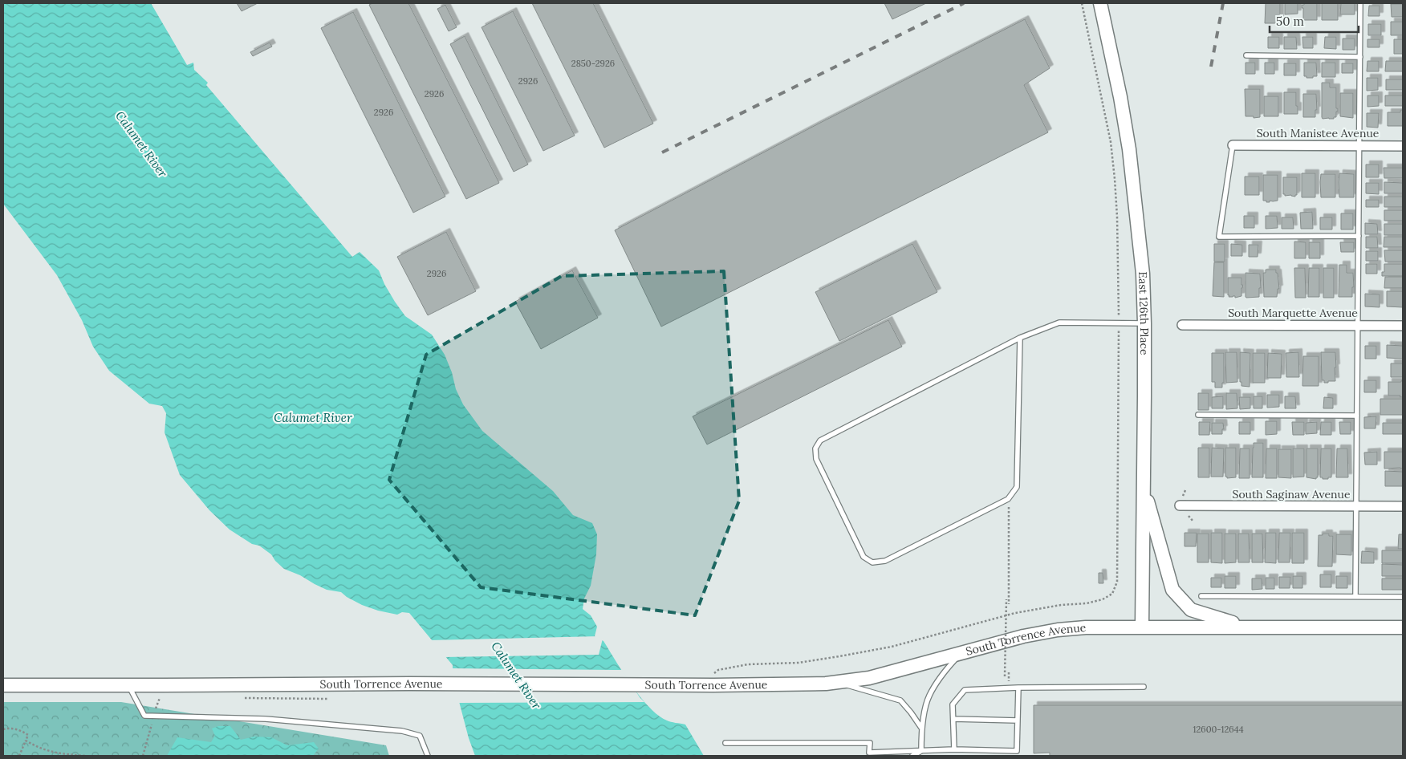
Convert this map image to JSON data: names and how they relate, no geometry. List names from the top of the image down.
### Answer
{
  "streets": {
    "main road": ["East 126th Place", "South Torrence Avenue"],
    "street": ["South Manistee Avenue", "South Marquette Avenue", "South Saginaw Avenue"]
  },
  "crossings": [
    ["East 126th Place", "South Torrence Avenue"]
  ],
  "water": ["Calumet River"],
  "house_numbers": [
    "2850-2926",
    "2926",
    "2926",
    "2926",
    "2926",
    "12600-12644"
  ],
  "scale_bar": "50 m"
}
